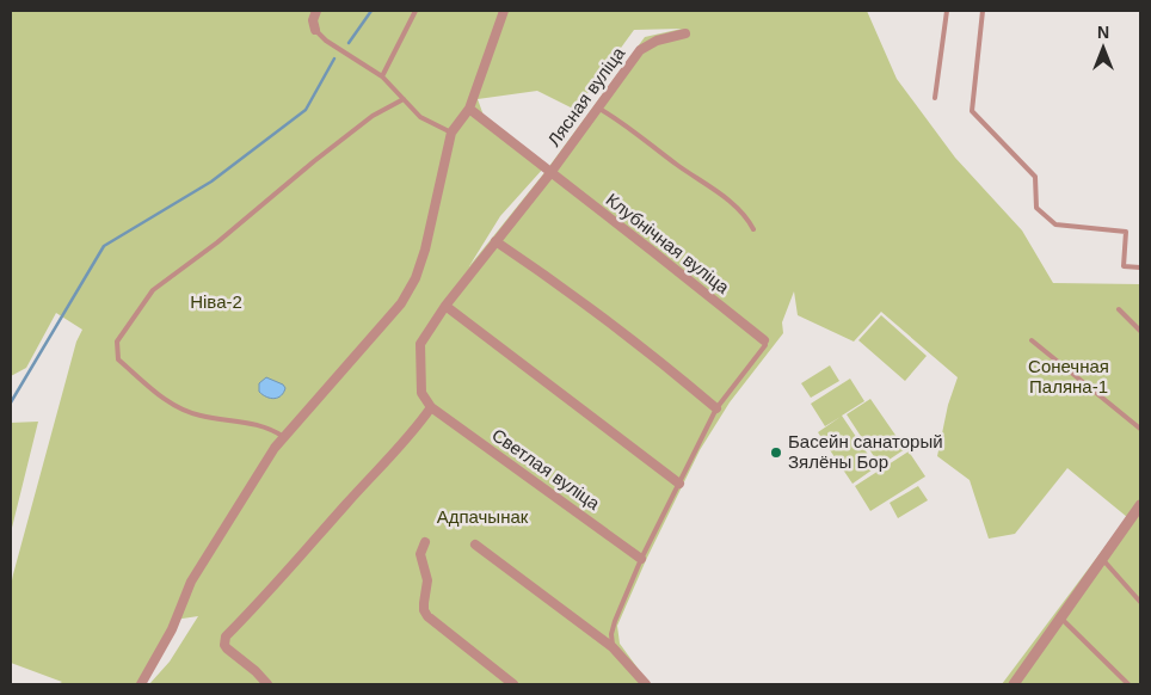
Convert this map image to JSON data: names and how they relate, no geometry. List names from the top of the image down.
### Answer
{
  "streets": {
    "street": ["Лясная вуліца", "Клубнічная вуліца", "Светлая вуліца"]
  },
  "crossings": [
    ["Лясная вуліца", "Клубнічная вуліца"],
    ["Лясная вуліца", "Светлая вуліца"]
  ],
  "parks": ["Ніва-2", "Сонечная Паляна-1", "Адпачынак"],
  "places": ["Басейн санаторый Зялёны Бор"],
  "north": "top"
}
